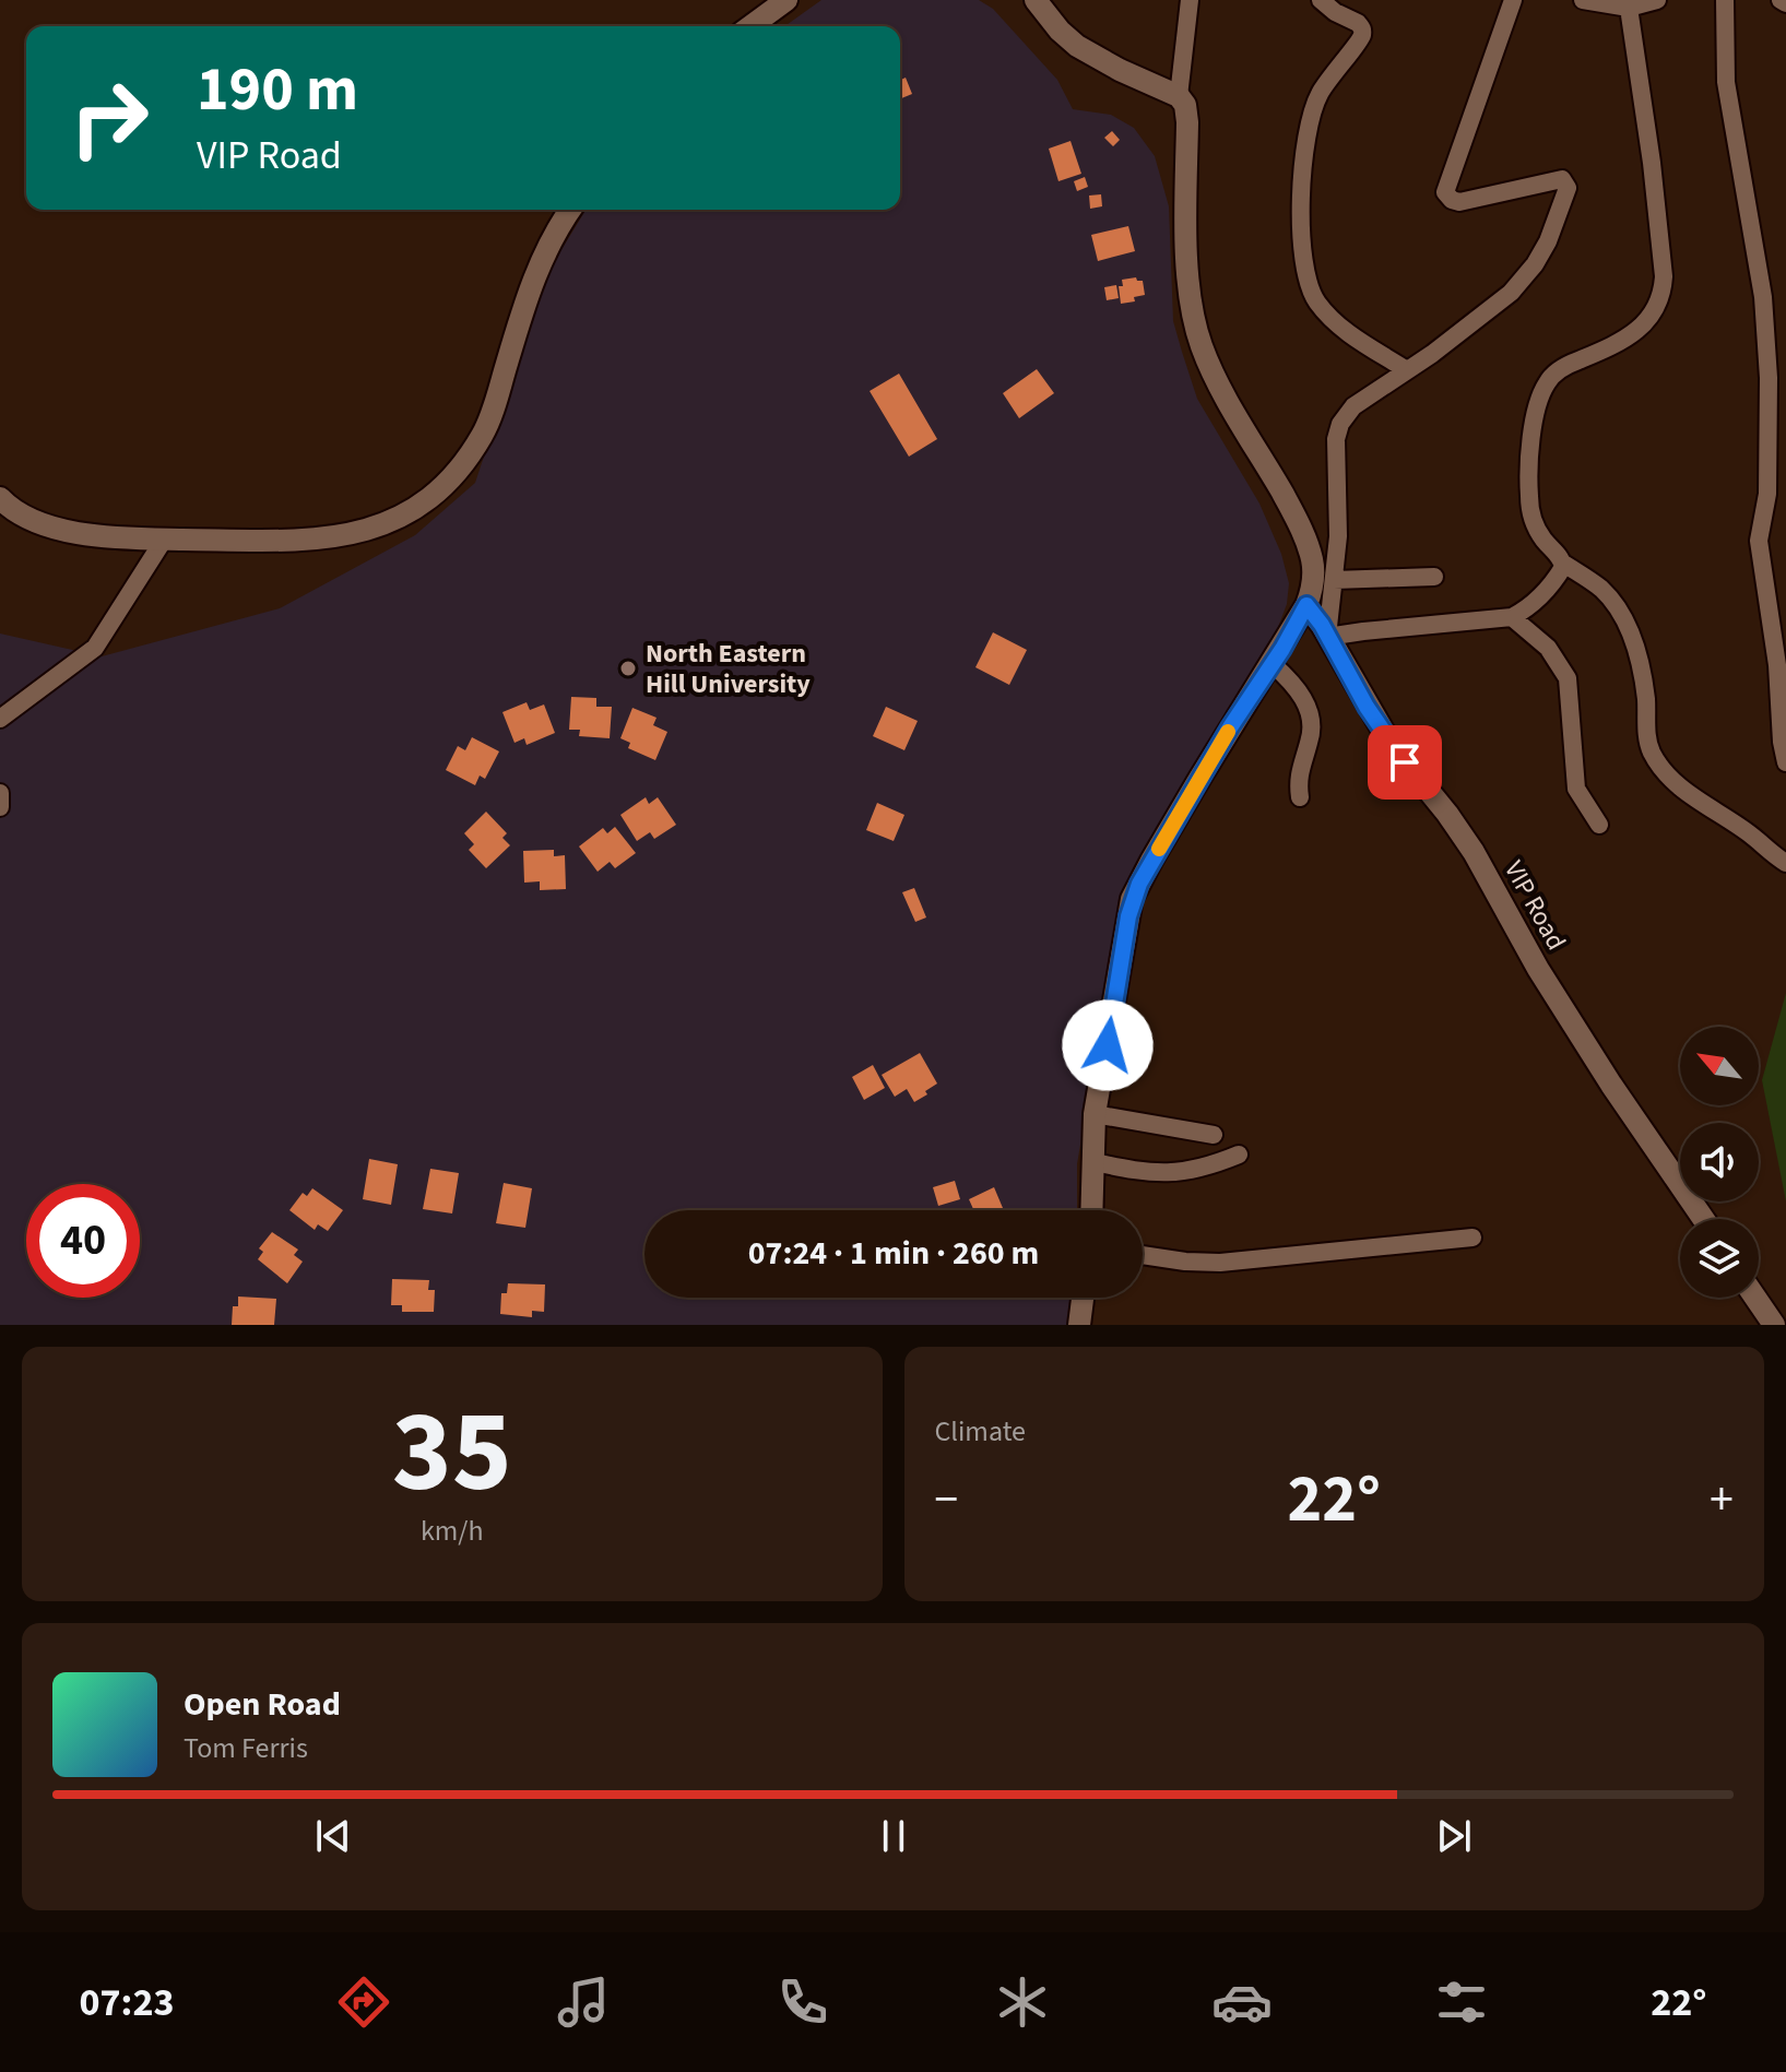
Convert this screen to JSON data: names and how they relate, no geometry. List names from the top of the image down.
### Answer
{
  "streets": {
    "street": ["VIP Road"]
  },
  "places": ["North Eastern Hill University"],
  "north": "top left",
  "page": {
    "turn": ["190 m", "VIP Road"],
    "limit": "40",
    "trip": "07:24 · 1 min · 260 m",
    "tile": [
      ["35", "km/h"],
      "Climate"
    ],
    "heat": ["−", "22°", "+"],
    "song": ["Open Road", "Tom Ferris"],
    "tabs": ["07:23", "22°"]
  }
}
